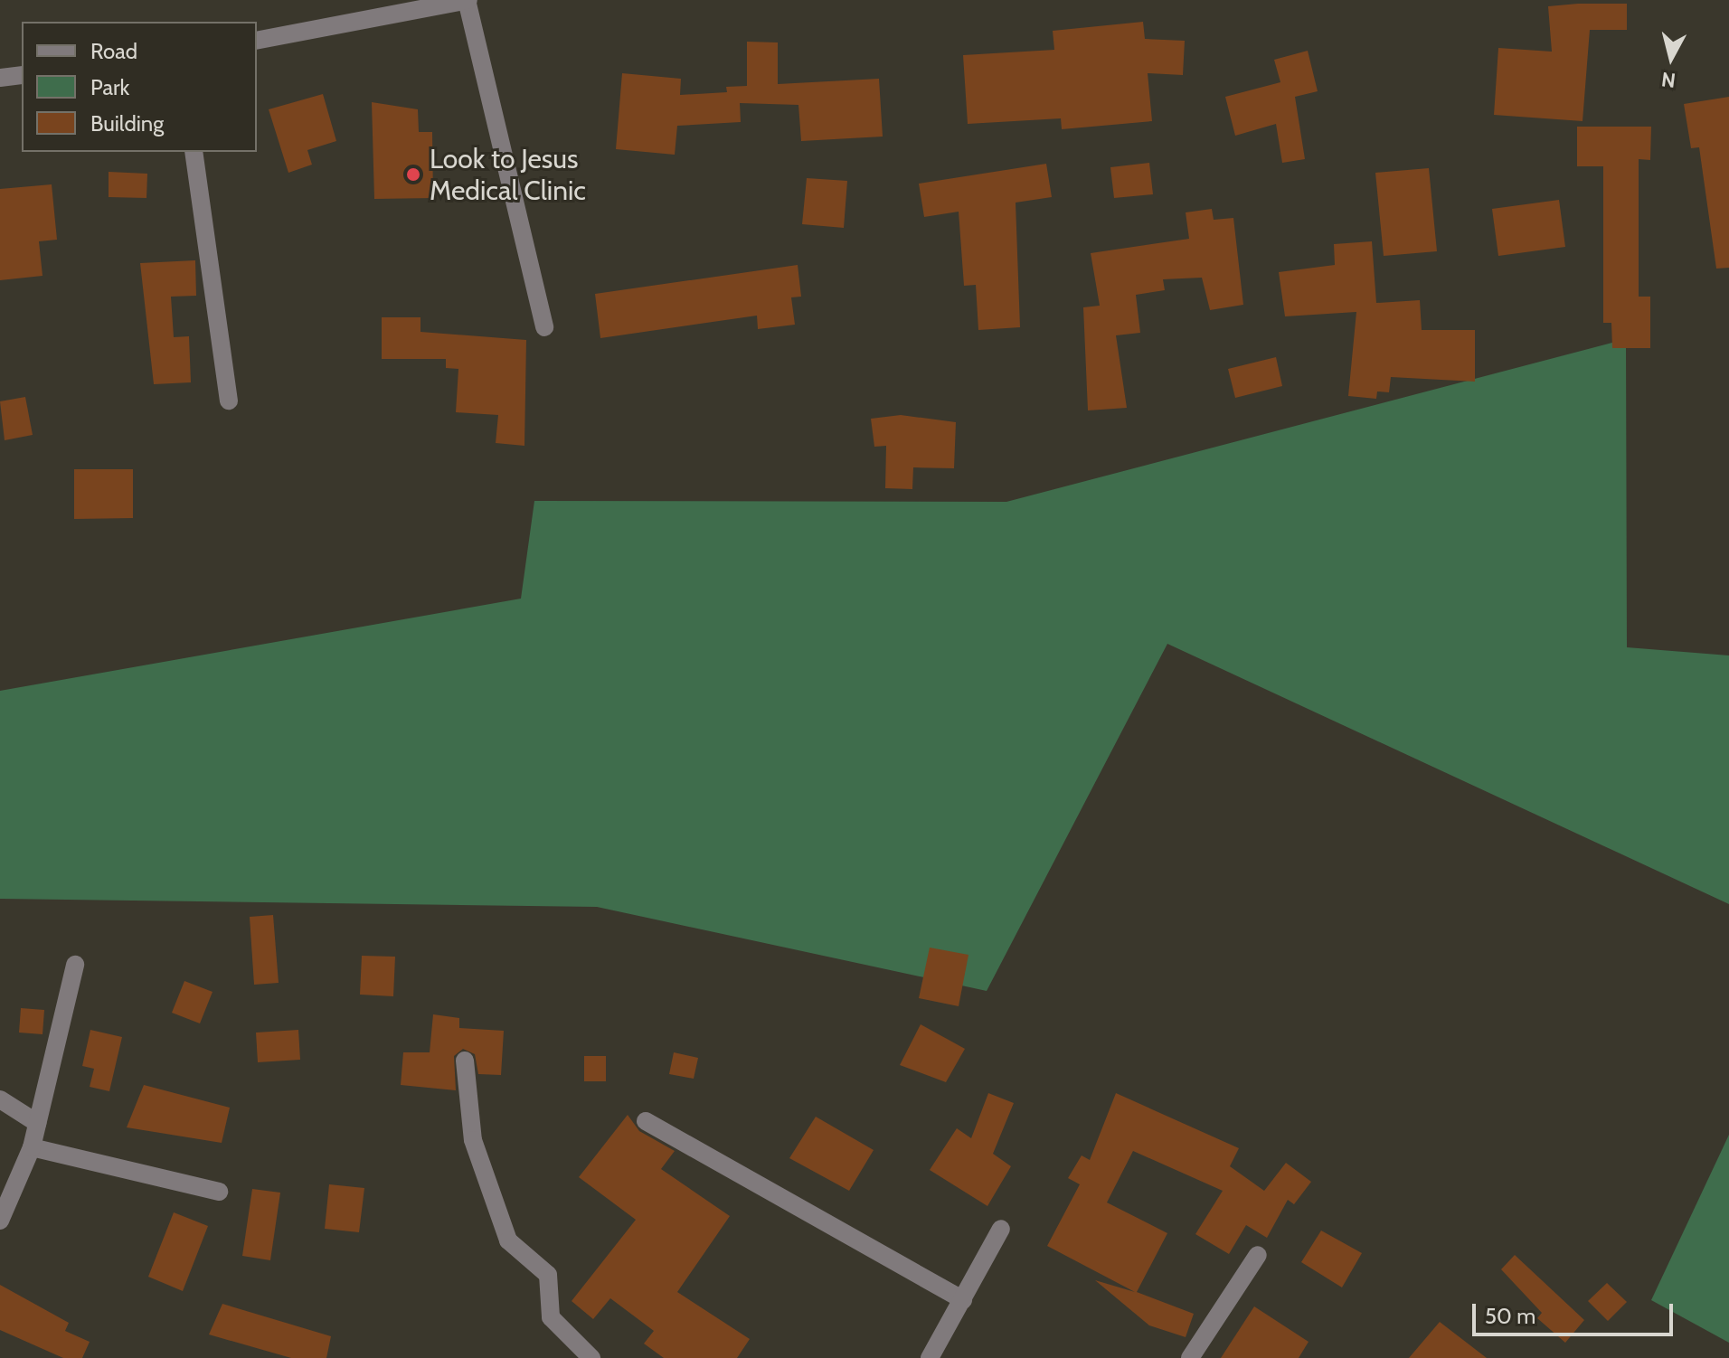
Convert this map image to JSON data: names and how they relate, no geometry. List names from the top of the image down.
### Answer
{
  "places": ["Look to Jesus Medical Clinic"],
  "legend": ["Road", "Park", "Building"],
  "scale_bar": "50 m",
  "north": "bottom"
}
